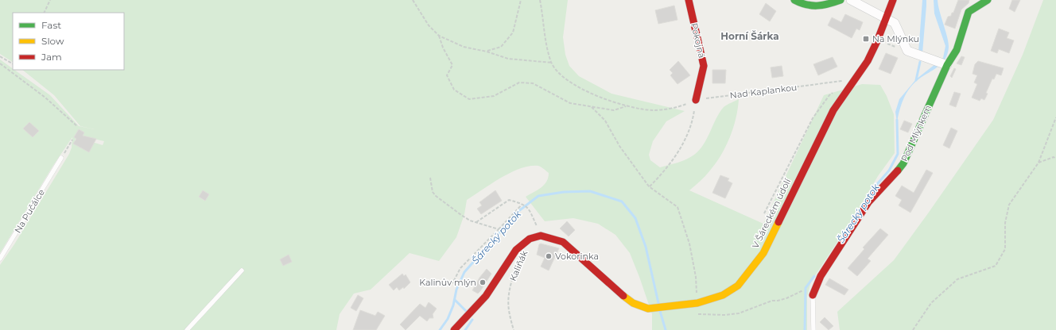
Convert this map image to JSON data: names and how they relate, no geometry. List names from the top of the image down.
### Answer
{
  "streets": {
    "street": ["Pokojná", "Pod Mlýnkem", "V Šáreckém údolí"],
    "lane": ["Na Pučálce"],
    "path": ["Nad Kaplankou", "Kaliňák"]
  },
  "crossings": [
    ["Pokojná", "Nad Kaplankou"],
    ["Nad Kaplankou", "V Šáreckém údolí"]
  ],
  "districts": ["Horní Šárka"],
  "water": ["Šárecký potok"],
  "places": {
    "transit": ["Na Mlýnku"],
    "other": ["Vokorinka", "Kalinův mlýn"]
  },
  "legend": ["Fast", "Slow", "Jam"]
}
